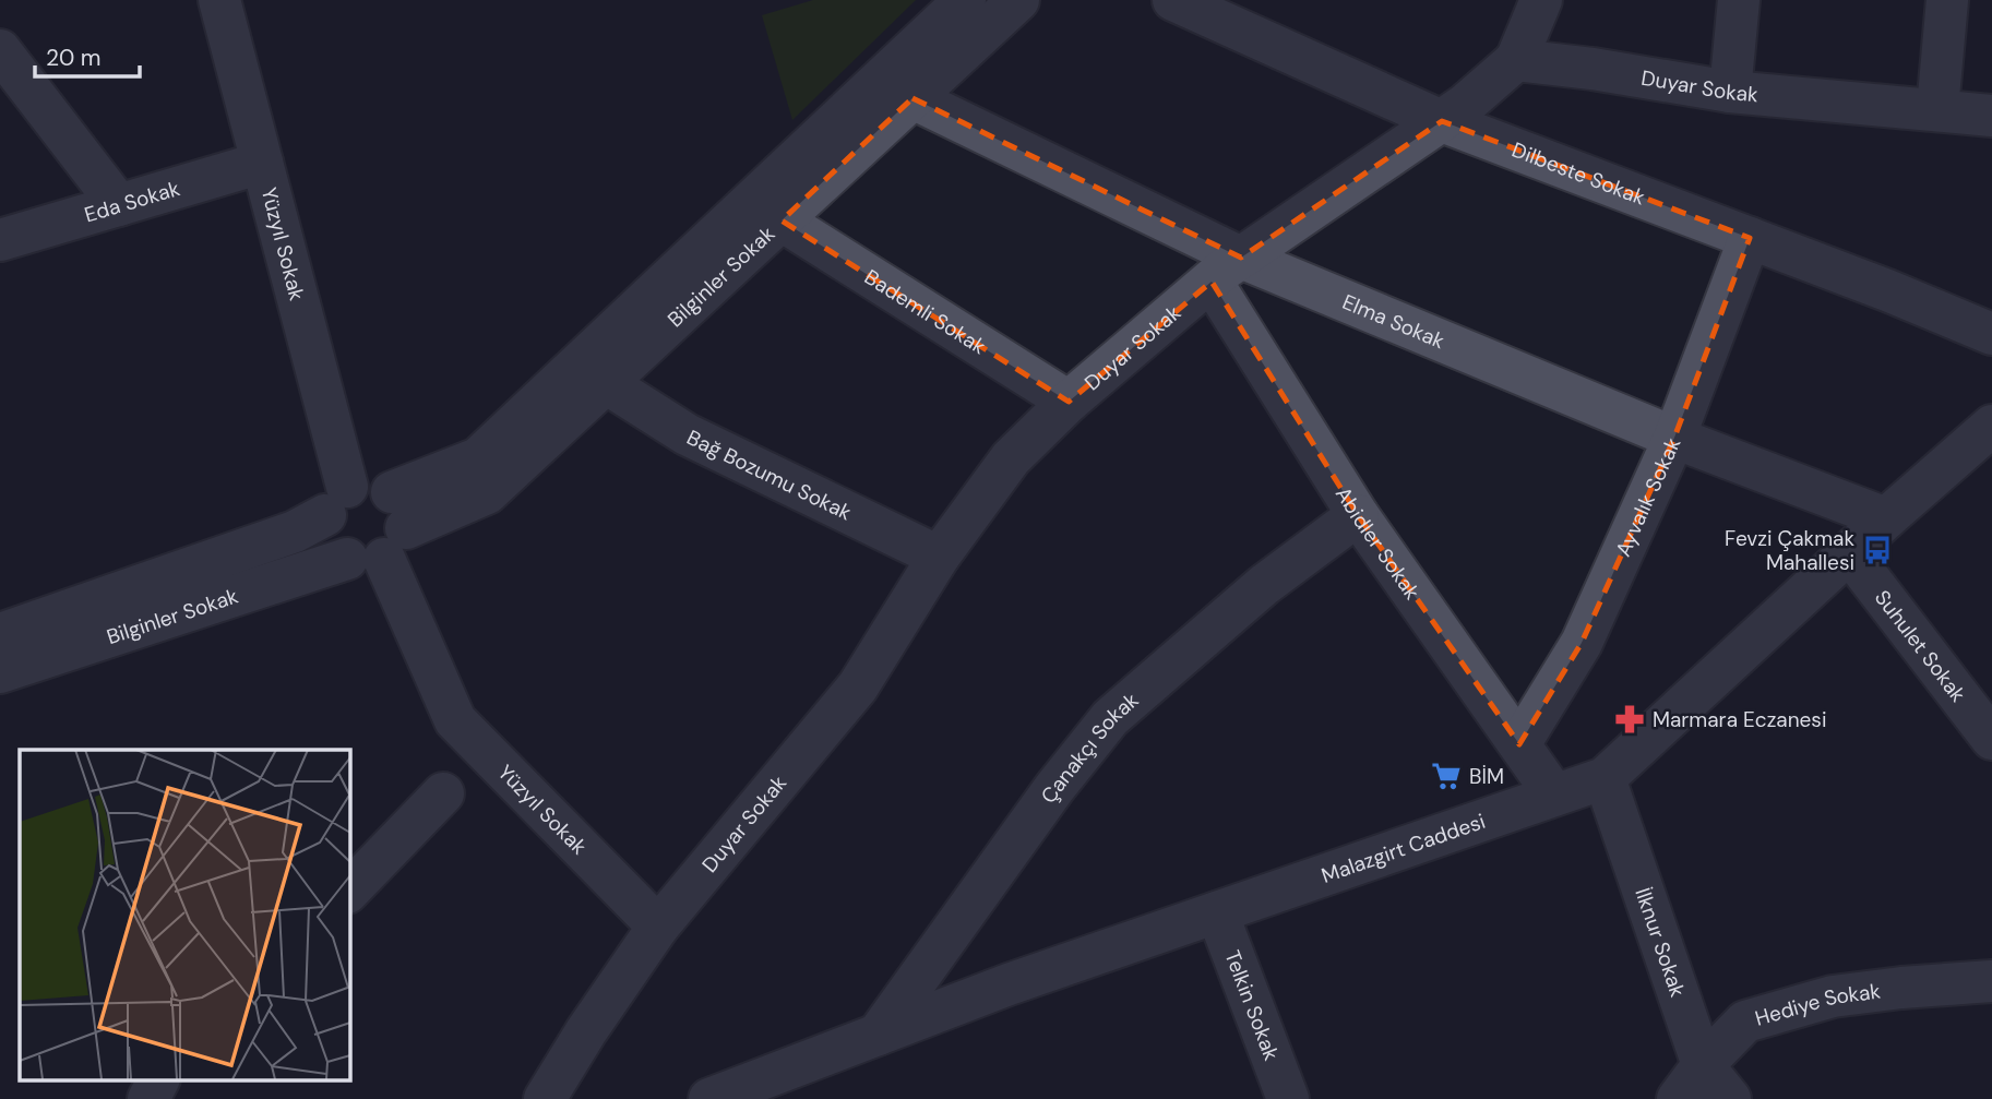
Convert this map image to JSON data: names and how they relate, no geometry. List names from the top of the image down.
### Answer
{
  "streets": {
    "street": [
      "Duyar Sokak",
      "Dilbeste Sokak",
      "Eda Sokak",
      "Yüzyıl Sokak",
      "Bilginler Sokak",
      "Bademli Sokak",
      "Elma Sokak",
      "Bağ Bozumu Sokak",
      "Ayvalık Sokak",
      "Abidler Sokak",
      "Suhulet Sokak",
      "Çanakçı Sokak",
      "Malazgirt Caddesi",
      "İlknur Sokak",
      "Hediye Sokak",
      "Telkin Sokak"
    ]
  },
  "crossings": [
    ["Duyar Sokak", "Dilbeste Sokak"],
    ["Duyar Sokak", "Yüzyıl Sokak"],
    ["Duyar Sokak", "Bademli Sokak"],
    ["Duyar Sokak", "Elma Sokak"],
    ["Duyar Sokak", "Bağ Bozumu Sokak"],
    ["Duyar Sokak", "Abidler Sokak"],
    ["Dilbeste Sokak", "Ayvalık Sokak"],
    ["Eda Sokak", "Yüzyıl Sokak"],
    ["Yüzyıl Sokak", "Bilginler Sokak"],
    ["Bilginler Sokak", "Bademli Sokak"],
    ["Bilginler Sokak", "Elma Sokak"],
    ["Bilginler Sokak", "Bağ Bozumu Sokak"],
    ["Elma Sokak", "Ayvalık Sokak"],
    ["Elma Sokak", "Abidler Sokak"],
    ["Elma Sokak", "Malazgirt Caddesi"],
    ["Ayvalık Sokak", "Abidler Sokak"],
    ["Abidler Sokak", "Çanakçı Sokak"],
    ["Abidler Sokak", "Malazgirt Caddesi"],
    ["Suhulet Sokak", "Malazgirt Caddesi"],
    ["Çanakçı Sokak", "Malazgirt Caddesi"],
    ["Malazgirt Caddesi", "İlknur Sokak"],
    ["Malazgirt Caddesi", "Telkin Sokak"],
    ["İlknur Sokak", "Hediye Sokak"]
  ],
  "places": {
    "bus stop": ["Fevzi Çakmak Mahallesi"],
    "pharmacy": ["Marmara Eczanesi"],
    "supermarket": ["BİM"]
  },
  "scale_bar": "20 m"
}
